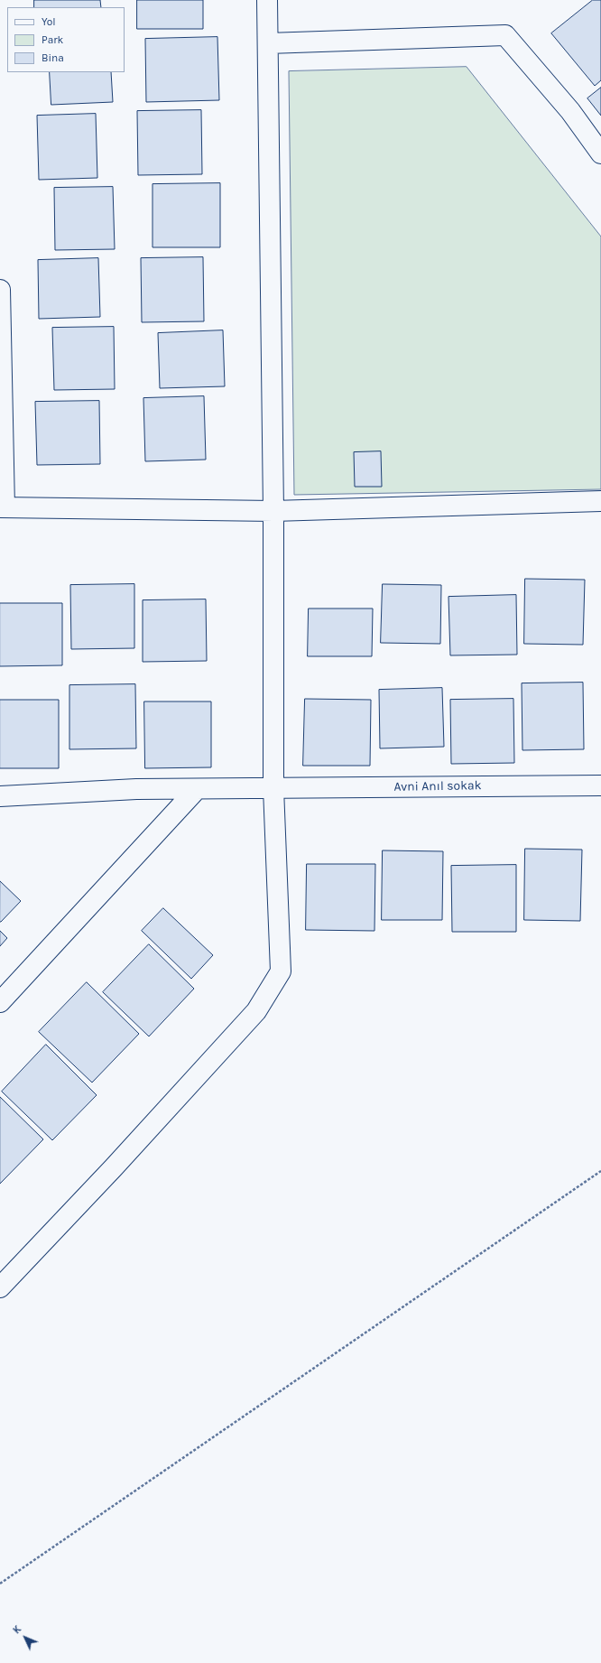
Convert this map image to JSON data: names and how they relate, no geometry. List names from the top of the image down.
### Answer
{
  "streets": {
    "street": ["Avni Anıl sokak"]
  },
  "legend": ["Yol", "Park", "Bina"],
  "north": "top left"
}
